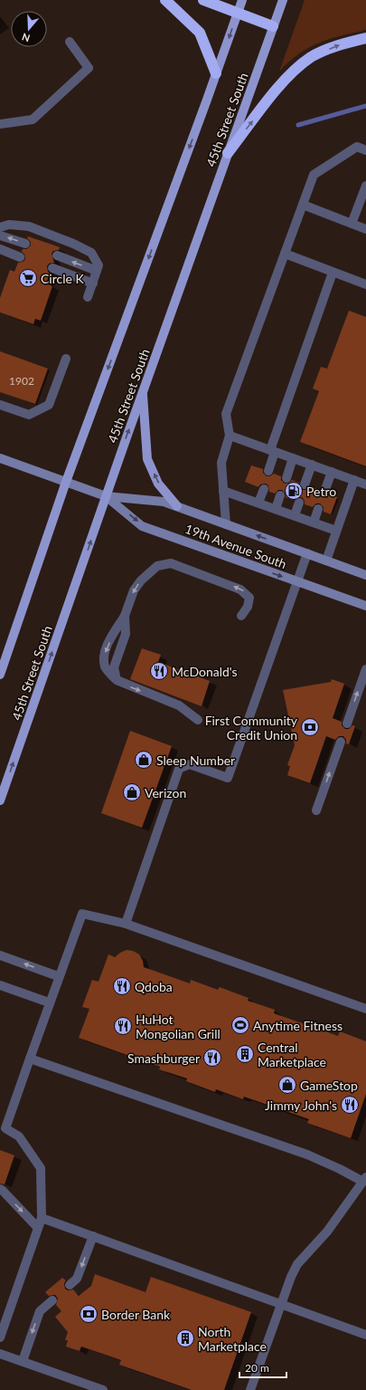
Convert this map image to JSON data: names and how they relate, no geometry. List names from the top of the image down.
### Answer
{
  "streets": {
    "main road": ["45th Street South"],
    "street": ["19th Avenue South"]
  },
  "crossings": [
    ["45th Street South", "19th Avenue South"]
  ],
  "places": {
    "supermarket": ["Circle K"],
    "fuel station": ["Petro"],
    "restaurant": [
      "McDonald's",
      "Qdoba",
      "HuHot Mongolian Grill",
      "Smashburger",
      "Jimmy John's"
    ],
    "bank": ["First Community Credit Union", "Border Bank"],
    "shop": ["Sleep Number", "Verizon", "GameStop"],
    "sports": ["Anytime Fitness"],
    "building": ["Central Marketplace", "North Marketplace"]
  },
  "house_numbers": ["1902"],
  "scale_bar": "20 m",
  "north": "bottom"
}
